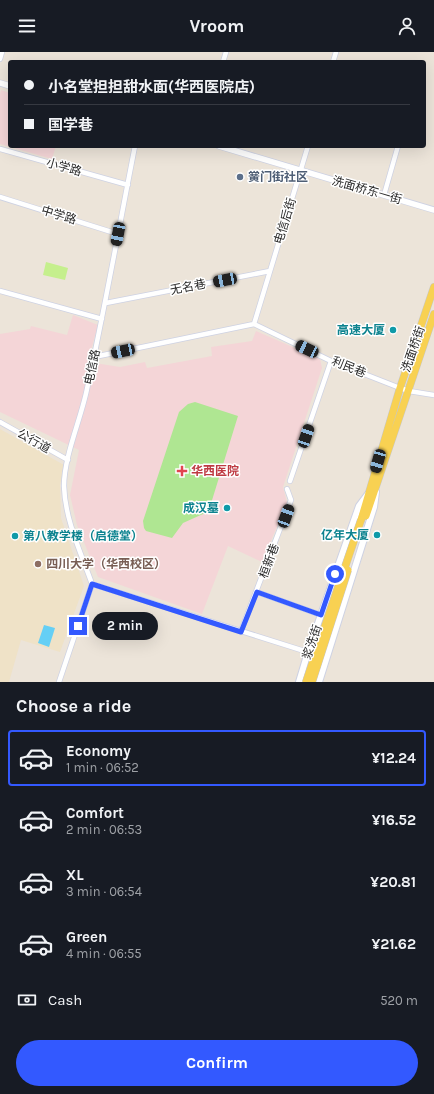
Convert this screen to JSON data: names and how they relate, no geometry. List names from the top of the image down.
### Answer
{
  "streets": {
    "main road": ["洗面桥街", "浆洗街"],
    "street": [
      "小学路",
      "洗面桥东一街",
      "中学路",
      "电信后街",
      "无名巷",
      "电信路",
      "利民巷",
      "公行道",
      "桓新巷"
    ]
  },
  "crossings": [
    ["小学路", "电信路"],
    ["洗面桥东一街", "电信后街"],
    ["中学路", "电信路"],
    ["电信后街", "无名巷"],
    ["无名巷", "电信路"],
    ["洗面桥街", "利民巷"],
    ["洗面桥街", "浆洗街"],
    ["电信路", "公行道"],
    ["利民巷", "浆洗街"]
  ],
  "places": {
    "other": [
      "黉门街社区",
      "高速大厦",
      "成汉墓",
      "亿年大厦",
      "第八教学楼（启德堂）",
      "四川大学（华西校区）"
    ],
    "health": ["华西医院"]
  },
  "page": {
    "header": "Vroom",
    "banner": ["小名堂担担甜水面(华西医院店)", "国学巷"],
    "bubble": "2 min",
    "heading": "Choose a ride",
    "list": [
      {
        "name": "Economy",
        "note": "1 min · 06:52",
        "value": "¥12.24"
      },
      {
        "name": "Comfort",
        "note": "2 min · 06:53",
        "value": "¥16.52"
      },
      {
        "name": "XL",
        "note": "3 min · 06:54",
        "value": "¥20.81"
      },
      {
        "name": "Green",
        "note": "4 min · 06:55",
        "value": "¥21.62"
      }
    ],
    "pay": ["Cash", "520 m"],
    "buttons": "Confirm"
  }
}
